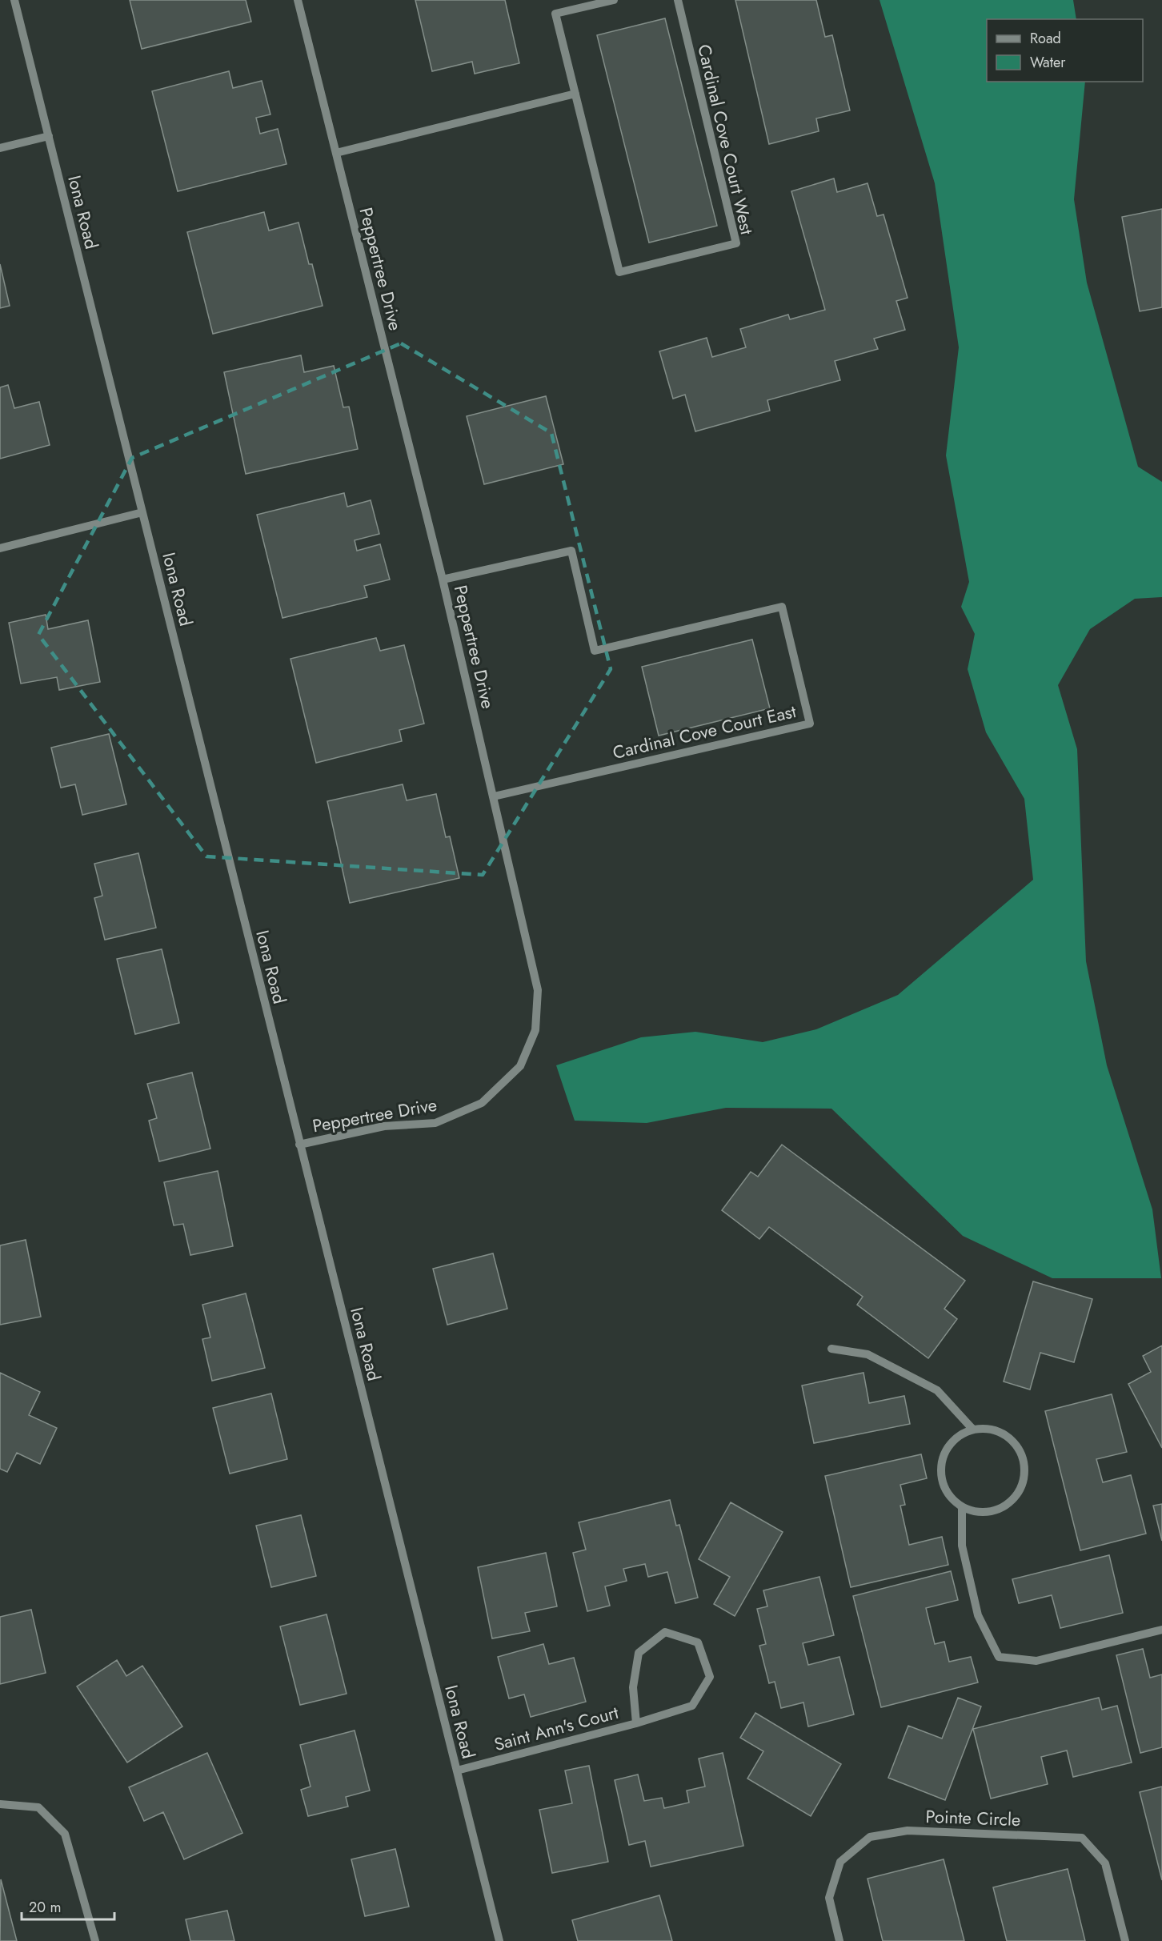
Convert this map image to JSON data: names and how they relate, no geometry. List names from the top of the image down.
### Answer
{
  "streets": {
    "street": [
      "Cardinal Cove Court West",
      "Iona Road",
      "Peppertree Drive",
      "Cardinal Cove Court East",
      "Saint Ann's Court",
      "Pointe Circle"
    ]
  },
  "crossings": [
    ["Iona Road", "Peppertree Drive"],
    ["Iona Road", "Saint Ann's Court"],
    ["Peppertree Drive", "Cardinal Cove Court East"]
  ],
  "legend": ["Road", "Water"],
  "scale_bar": "20 m"
}
